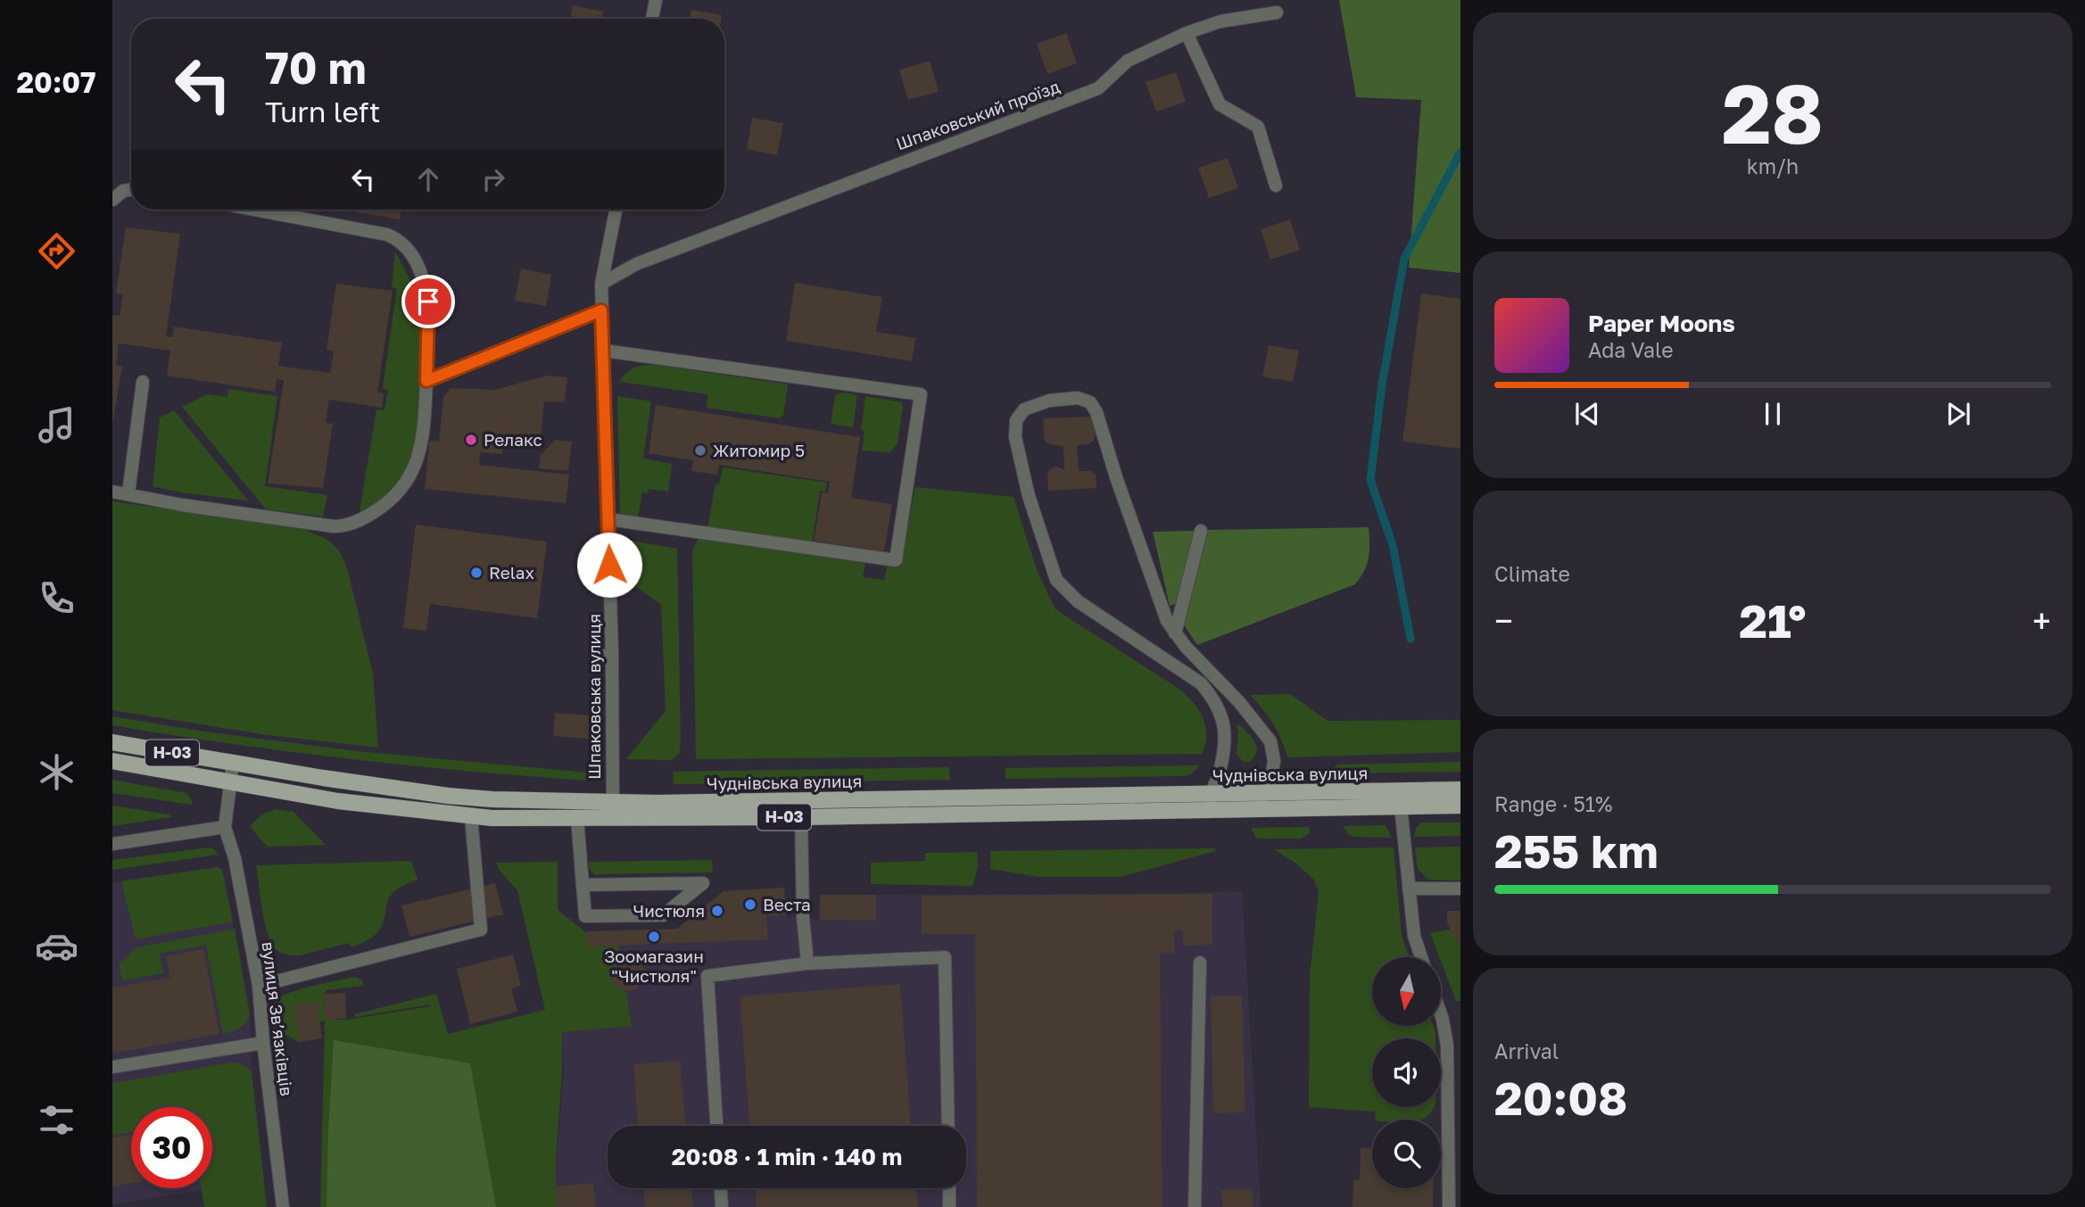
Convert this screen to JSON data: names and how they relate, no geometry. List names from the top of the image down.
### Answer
{
  "streets": {
    "main road": ["Н-03", "Чуднівська вулиця"],
    "street": ["Шпаковський проїзд", "Шпаковська вулиця", "вулиця Звʼязківців"]
  },
  "crossings": [
    ["Шпаковський проїзд", "Шпаковська вулиця"],
    ["Шпаковська вулиця", "Чуднівська вулиця"],
    ["Чуднівська вулиця", "вулиця Звʼязківців"]
  ],
  "places": [
    "Релакс",
    "Житомир 5",
    "Relax",
    "Веста",
    "Чистюля",
    "Зоомагазин \"Чистюля\""
  ],
  "north": "bottom",
  "page": {
    "tabs": "20:07",
    "tile": [
      ["28", "km/h"],
      "Climate",
      ["Range · 51%", "255 km"],
      ["Arrival", "20:08"]
    ],
    "turn": ["70 m", "Turn left"],
    "song": ["Paper Moons", "Ada Vale"],
    "heat": ["−", "21°", "+"],
    "limit": "30",
    "trip": "20:08 · 1 min · 140 m"
  }
}
